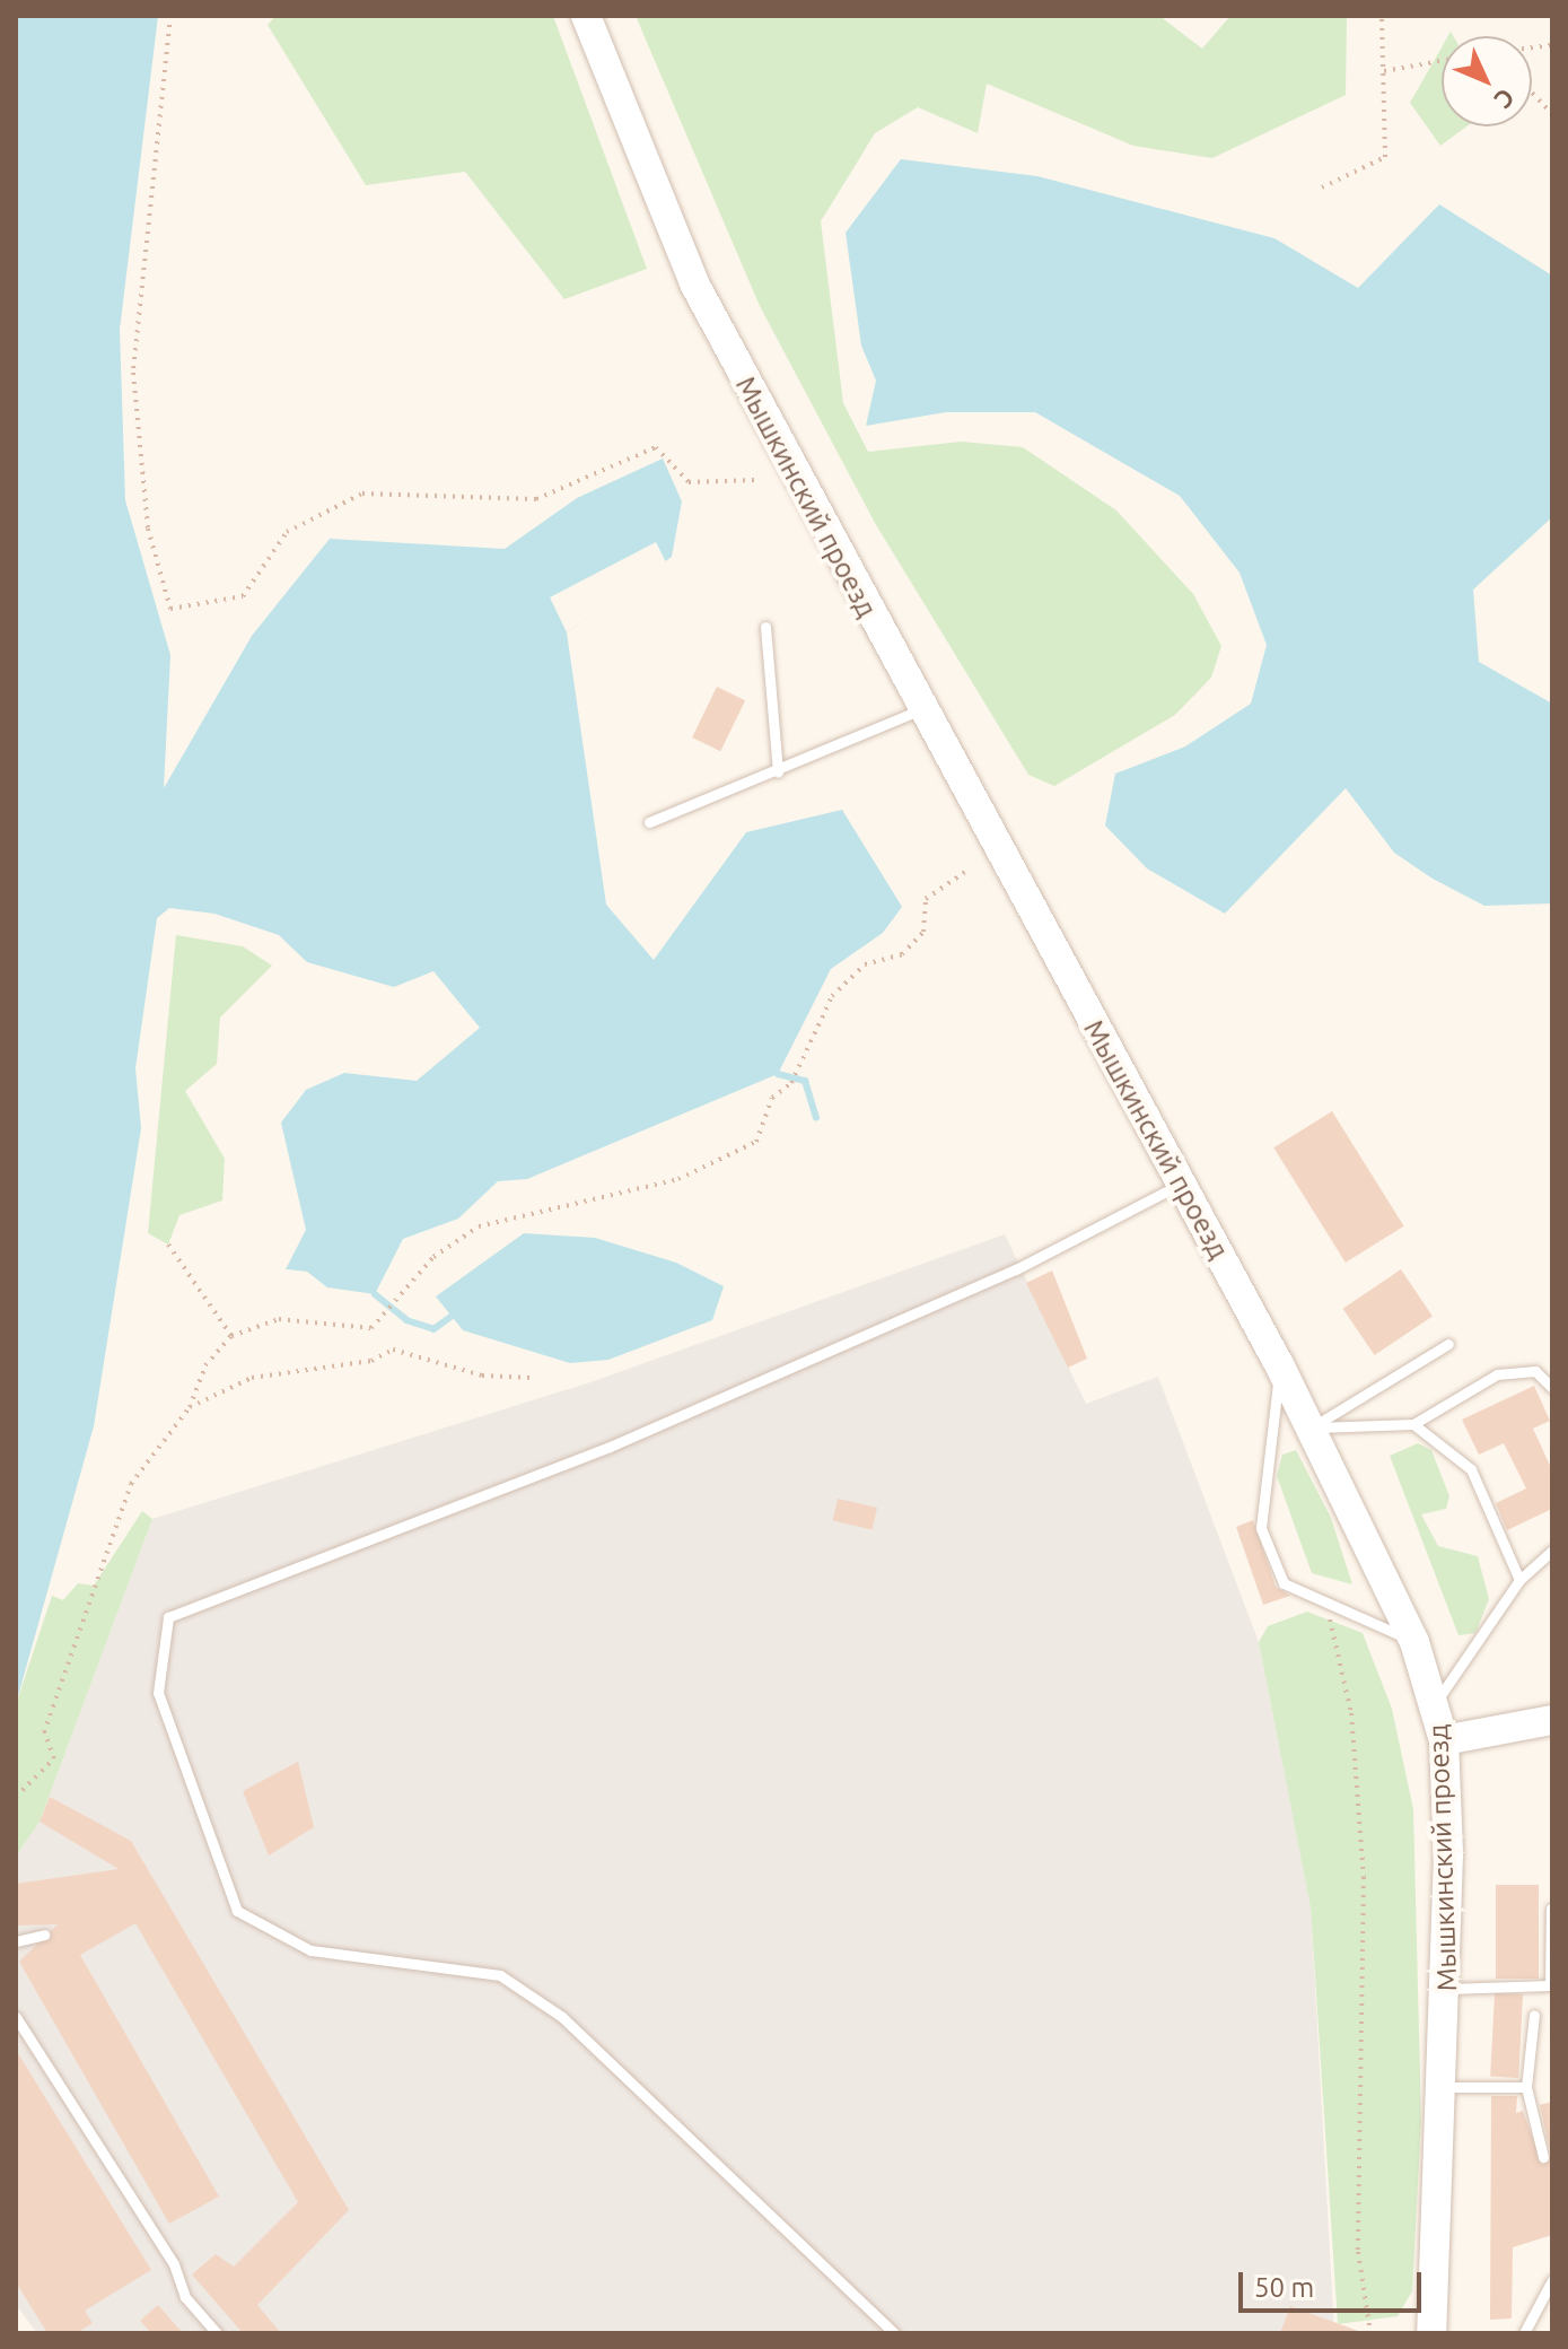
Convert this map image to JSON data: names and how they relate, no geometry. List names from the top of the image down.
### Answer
{
  "streets": {
    "main road": ["Мышкинский проезд"]
  },
  "scale_bar": "50 m",
  "north": "bottom right"
}
